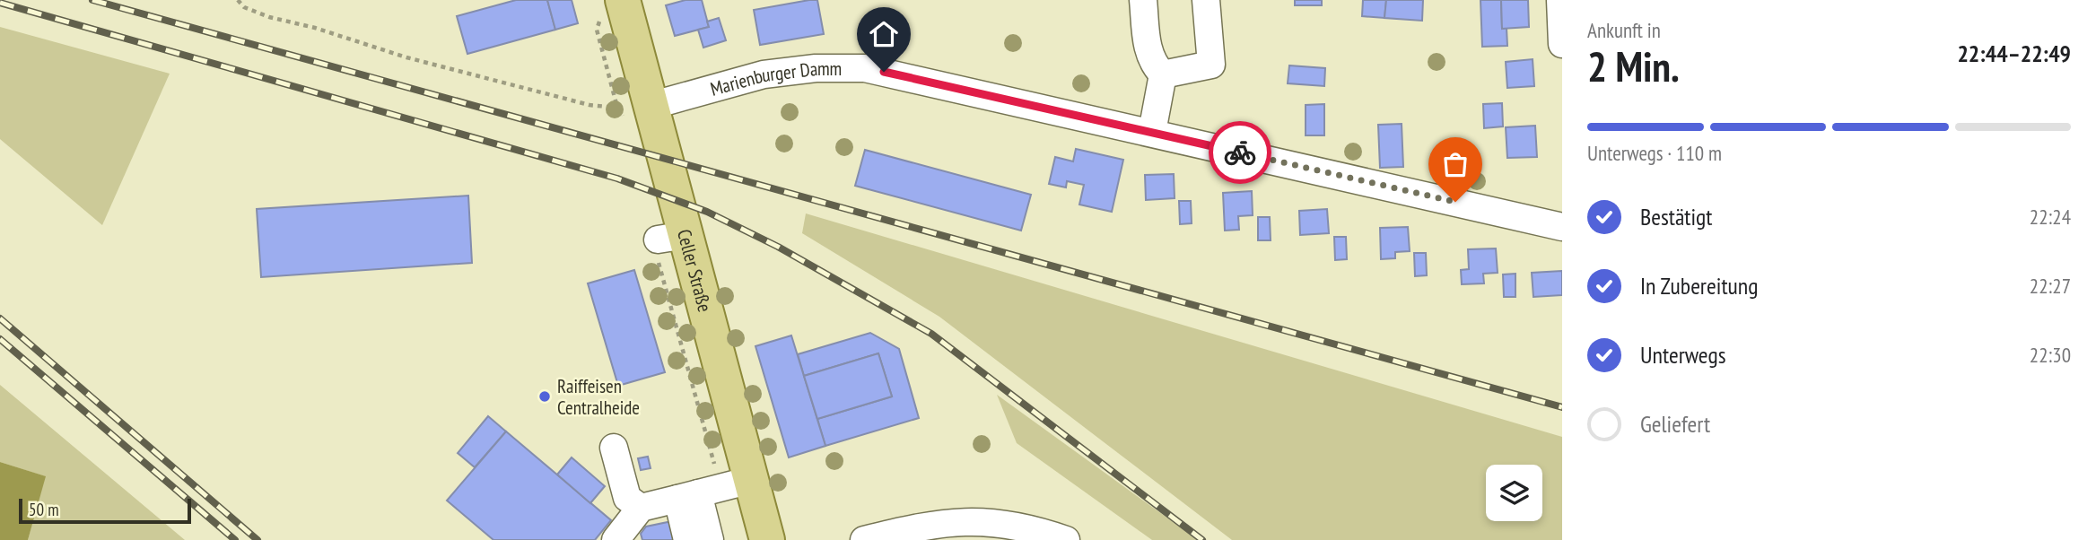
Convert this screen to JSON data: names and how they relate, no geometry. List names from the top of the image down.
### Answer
{
  "streets": {
    "main road": ["Celler Straße"],
    "street": ["Marienburger Damm"]
  },
  "crossings": [
    ["Marienburger Damm", "Celler Straße"]
  ],
  "places": ["Raiffeisen Centralheide"],
  "scale_bar": "50 m",
  "page": {
    "heading": ["2 Min.", "Ankunft in", "22:44–22:49"],
    "bar": "Unterwegs · 110 m",
    "list": [
      ["Bestätigt", "22:24"],
      ["In Zubereitung", "22:27"],
      ["Unterwegs", "22:30"],
      "Geliefert"
    ],
    "scale": "50 m"
  }
}
